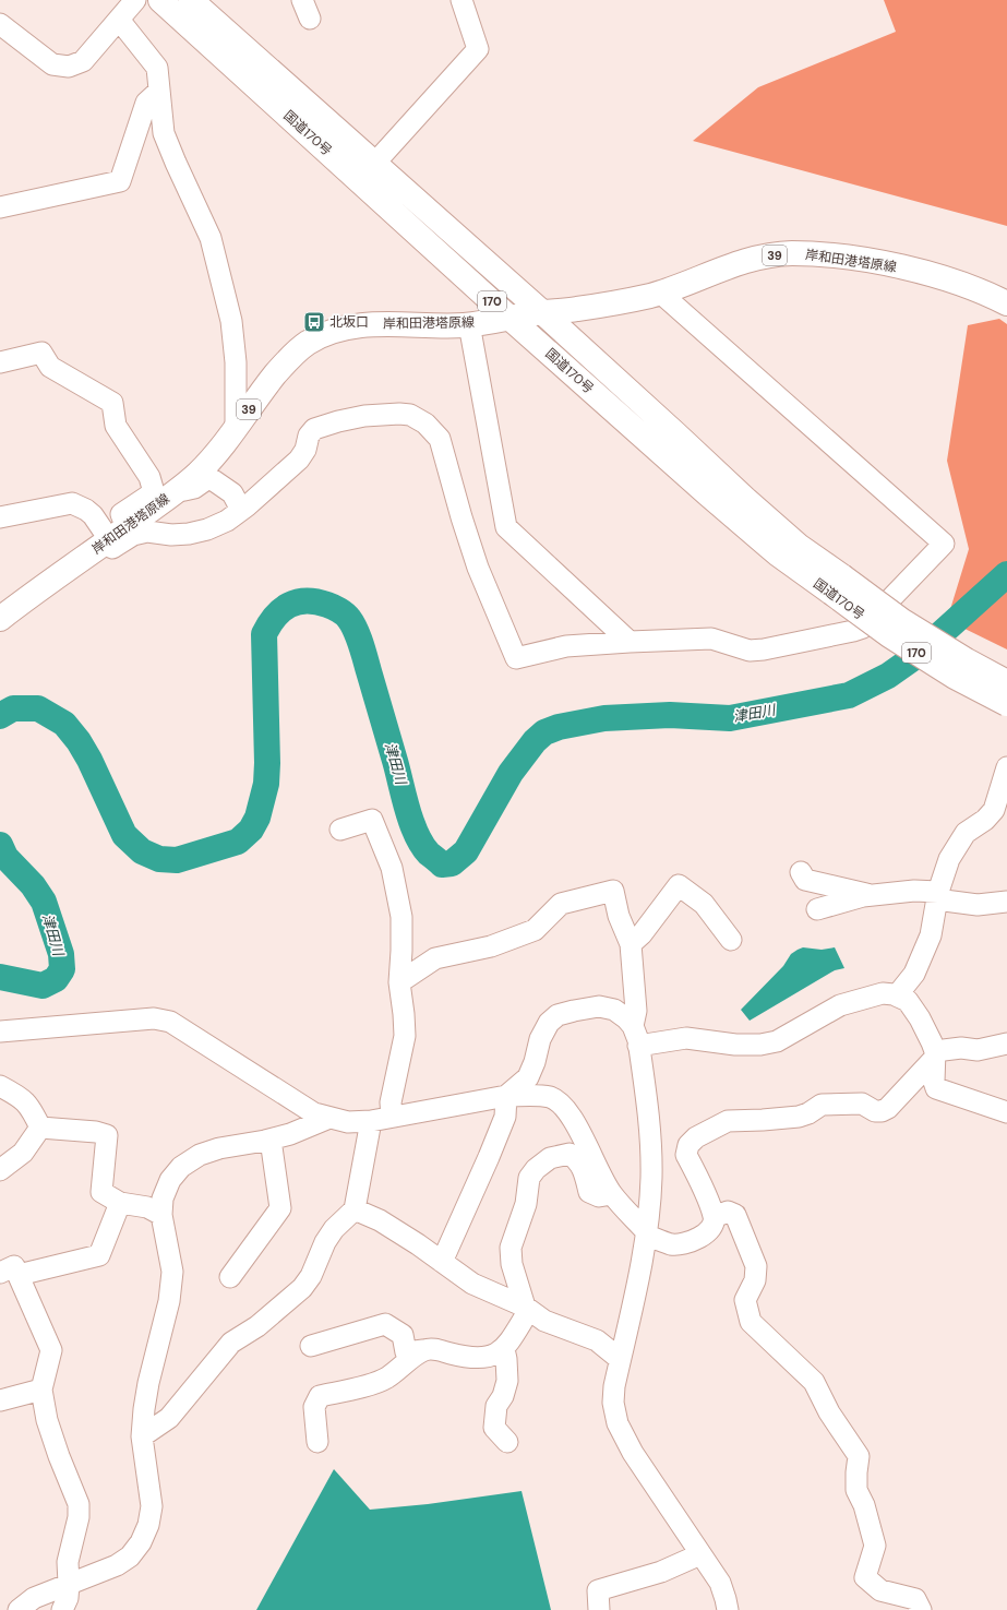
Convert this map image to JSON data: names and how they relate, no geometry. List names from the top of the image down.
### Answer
{
  "streets": {
    "main road": [
      "国道170号",
      "39",
      "岸和田港塔原線",
      "170"
    ]
  },
  "crossings": [
    ["国道170号", "岸和田港塔原線"]
  ],
  "water": ["津田川"],
  "places": {
    "bus stop": ["北坂口"]
  }
}
